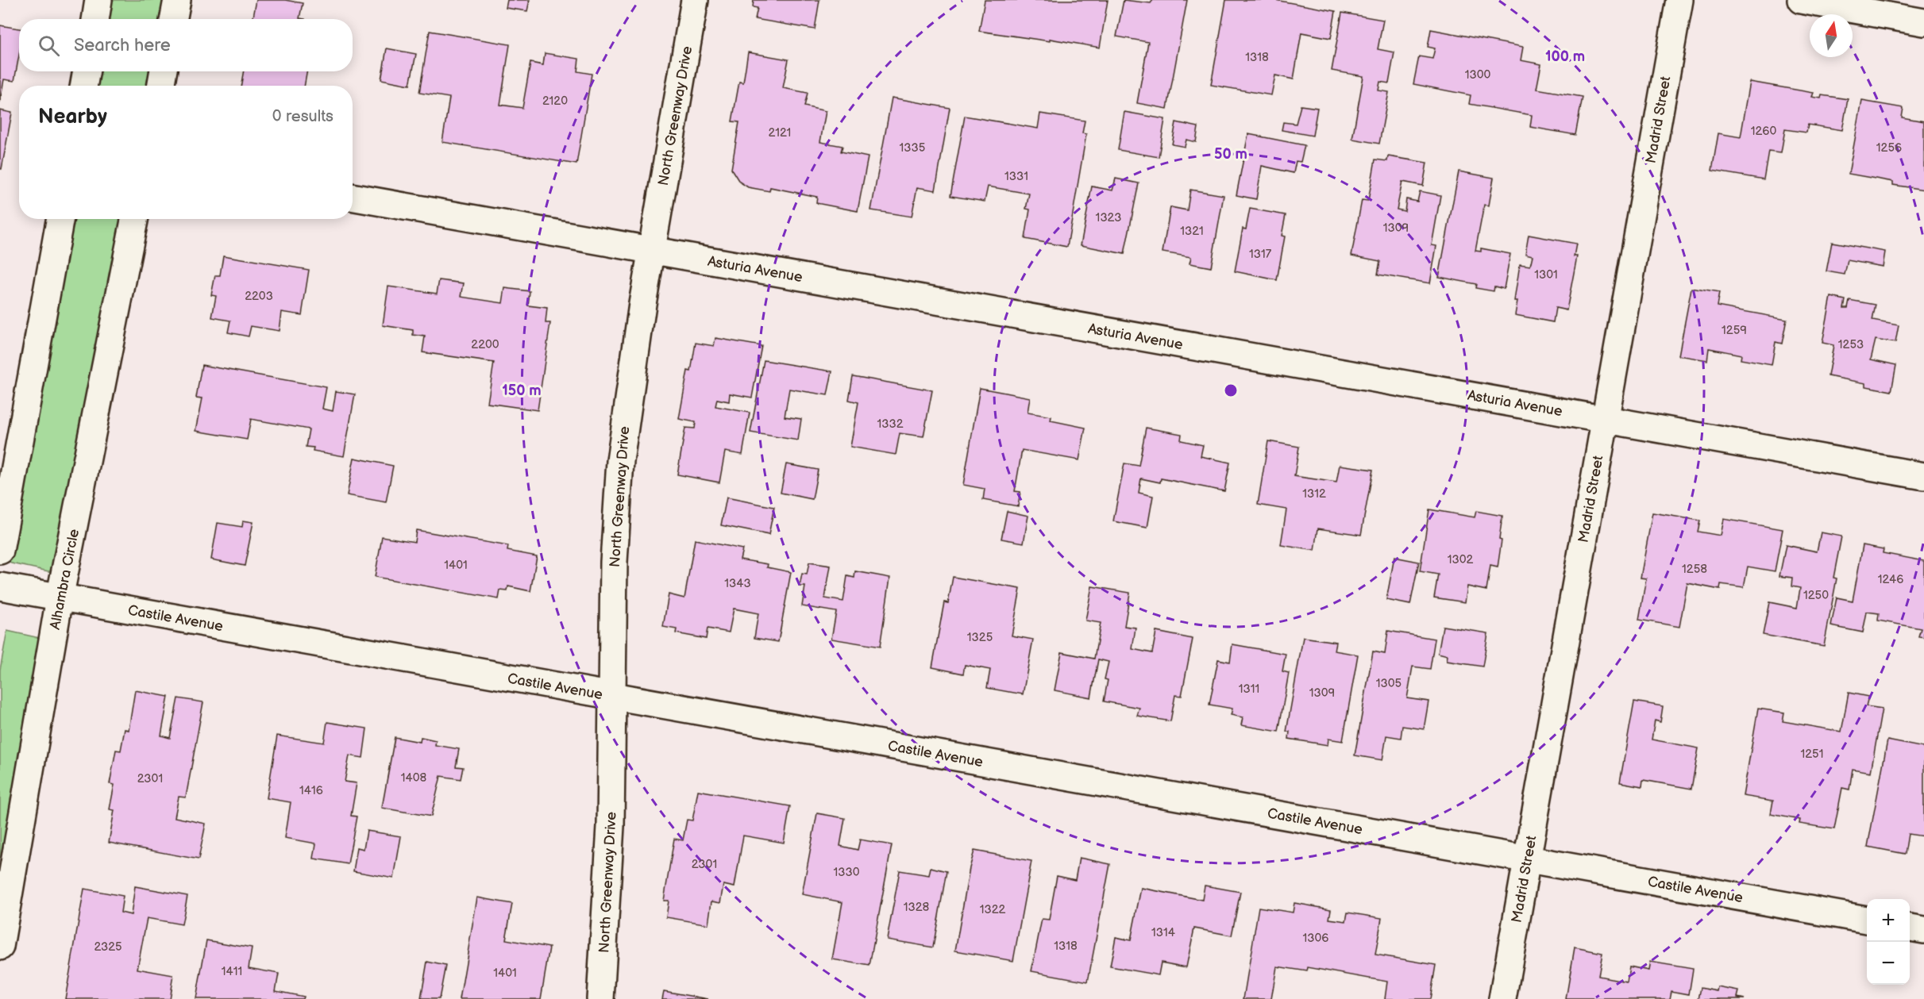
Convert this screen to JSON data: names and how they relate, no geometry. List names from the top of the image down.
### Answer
{
  "streets": {
    "street": [
      "North Greenway Drive",
      "Madrid Street",
      "Asturia Avenue",
      "Alhambra Circle",
      "Castile Avenue"
    ]
  },
  "crossings": [
    ["North Greenway Drive", "Asturia Avenue"],
    ["North Greenway Drive", "Castile Avenue"],
    ["Madrid Street", "Asturia Avenue"],
    ["Madrid Street", "Castile Avenue"],
    ["Alhambra Circle", "Castile Avenue"]
  ],
  "house_numbers": [
    "1318",
    "1300",
    "2120",
    "1260",
    "2121",
    "1335",
    "1256",
    "1331",
    "1323",
    "1309",
    "1321",
    "1317",
    "1301",
    "2203",
    "1259",
    "2200",
    "1253",
    "1332",
    "1312",
    "1302",
    "1401",
    "1258",
    "1246",
    "1343",
    "1250",
    "1325",
    "1305",
    "1311",
    "1309",
    "1251",
    "1408",
    "2301",
    "1416",
    "2301",
    "1330",
    "1328",
    "1322",
    "1314",
    "1306",
    "1318",
    "2325",
    "1411",
    "1401"
  ],
  "north": "top",
  "page": {
    "search": "Search here",
    "heading": ["Nearby", "0 results"],
    "map_buttons": ["+", "−"]
  },
  "rings": ["100 m", "50 m", "150 m"]
}
